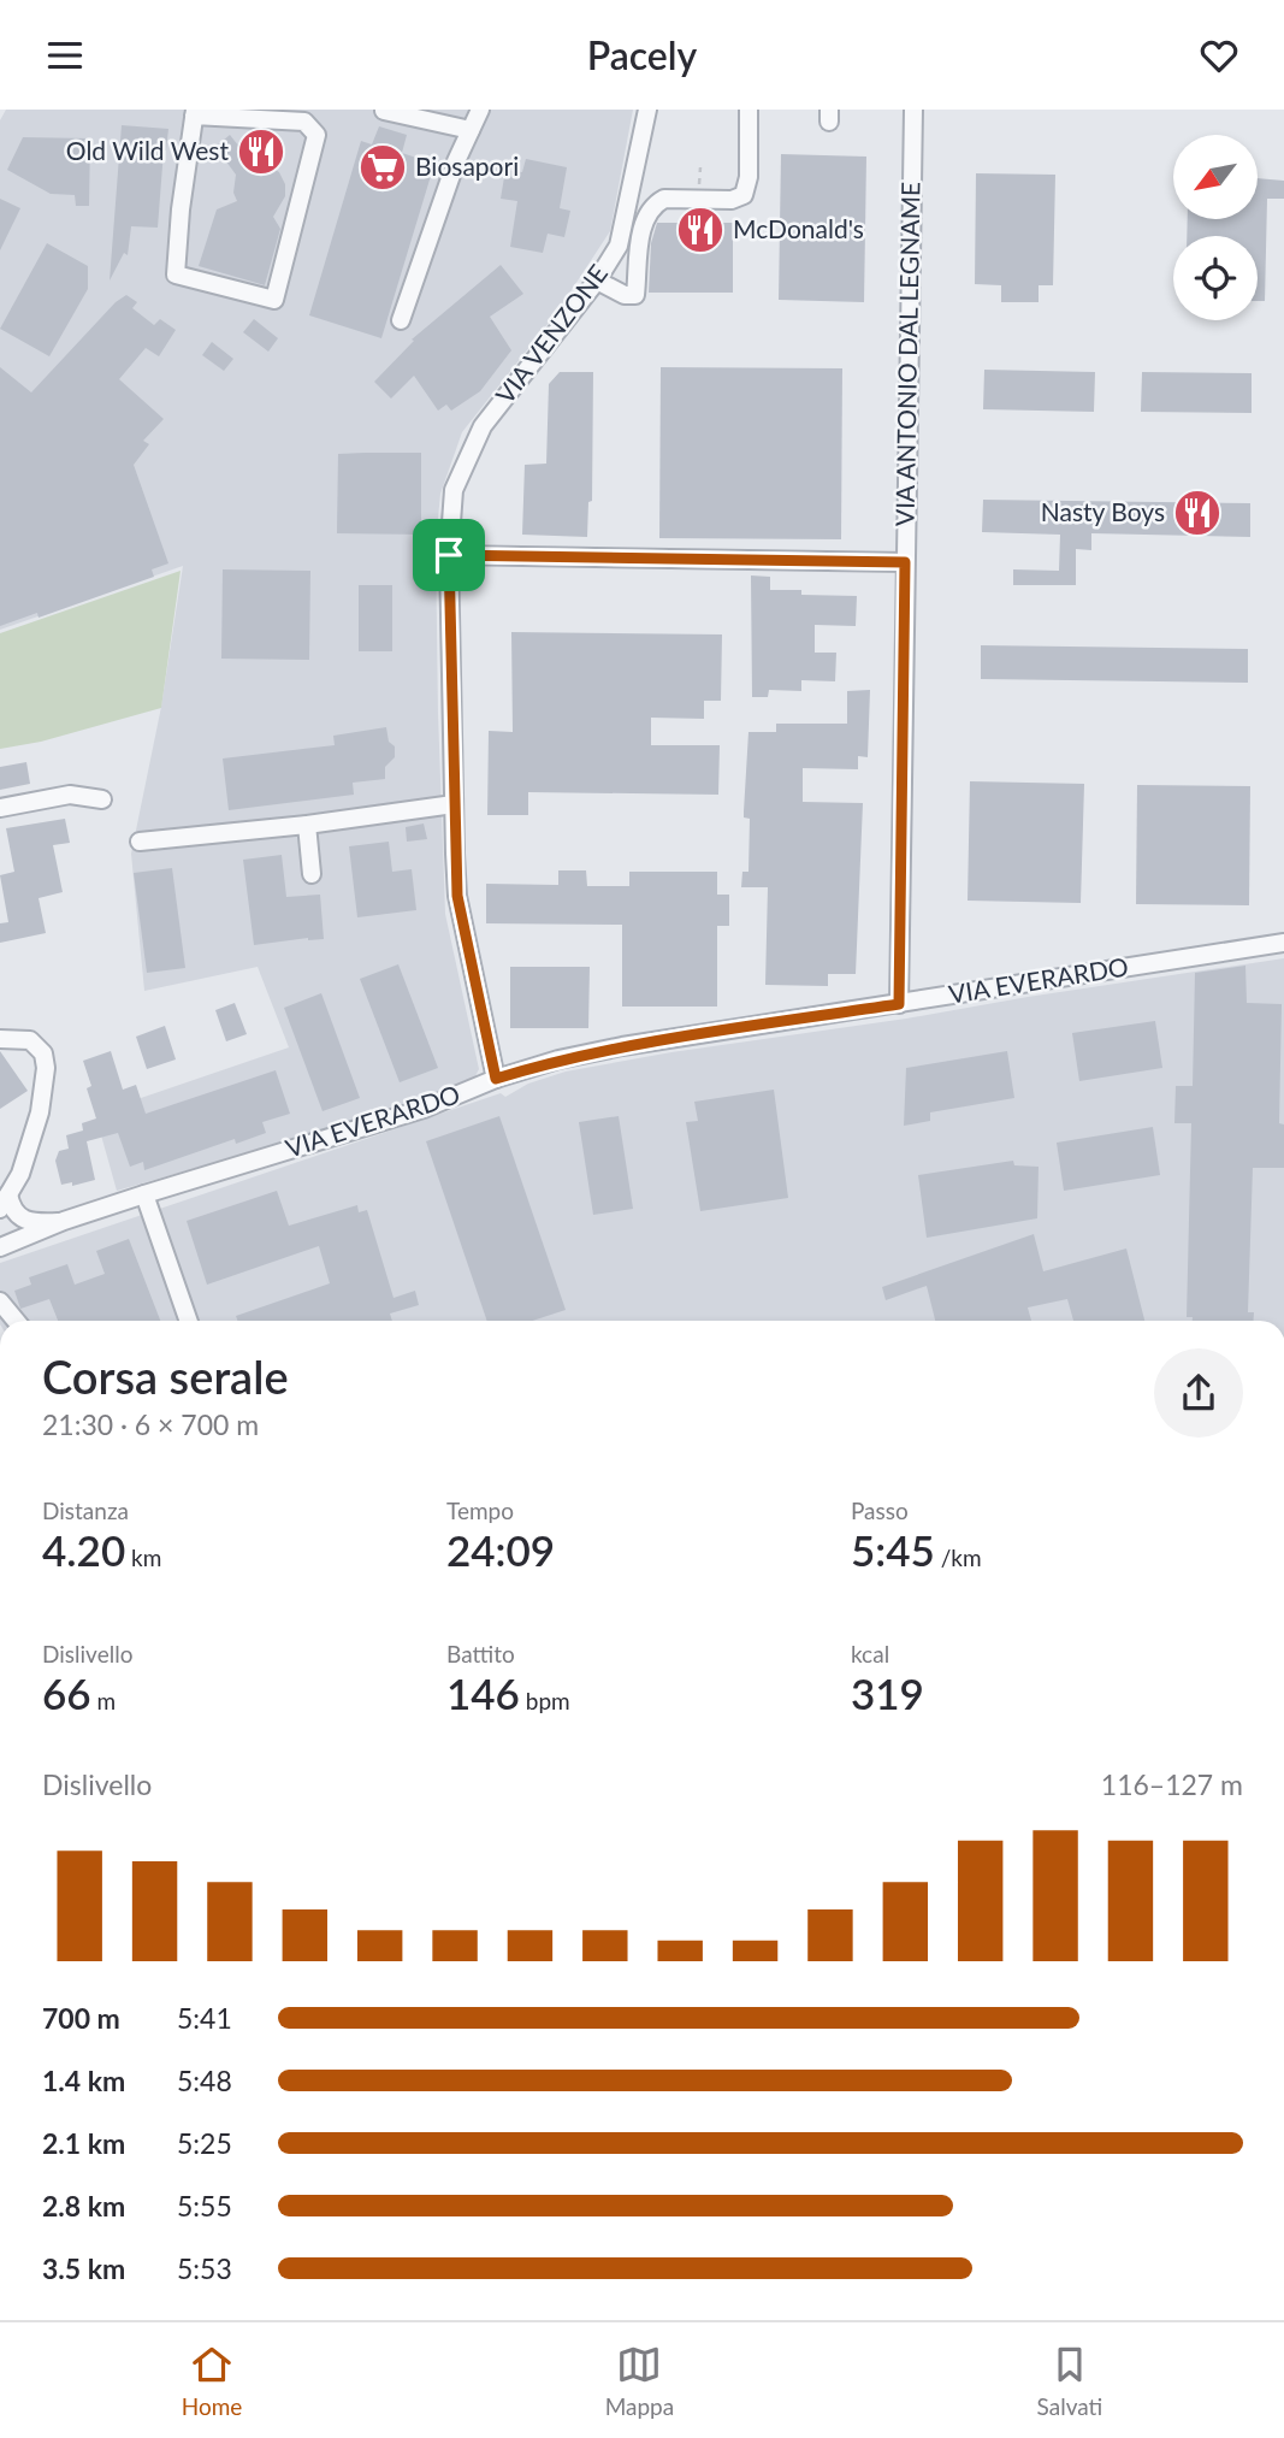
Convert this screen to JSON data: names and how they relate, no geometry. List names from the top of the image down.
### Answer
{
  "streets": {
    "street": ["VIA VENZONE", "VIA ANTONIO DAL LEGNAME", "VIA EVERARDO"]
  },
  "crossings": [
    ["VIA VENZONE", "VIA EVERARDO"],
    ["VIA ANTONIO DAL LEGNAME", "VIA EVERARDO"]
  ],
  "places": {
    "restaurant": ["Old Wild West", "McDonald's", "Nasty Boys"],
    "supermarket": ["Biosapori"]
  },
  "north": "bottom left",
  "page": {
    "header": "Pacely",
    "heading": ["Corsa serale", "21:30 · 6 × 700 m"],
    "stats": [
      ["Distanza", "4.20 km"],
      ["Tempo", "24:09"],
      ["Passo", "5:45 /km"],
      ["Dislivello", "66 m"],
      ["Battito", "146 bpm"],
      ["kcal", "319"]
    ],
    "chart": ["Dislivello", "116–127 m"],
    "list": [
      {
        "name": "700 m",
        "note": "5:41"
      },
      {
        "name": "1.4 km",
        "note": "5:48"
      },
      {
        "name": "2.1 km",
        "note": "5:25"
      },
      {
        "name": "2.8 km",
        "note": "5:55"
      },
      {
        "name": "3.5 km",
        "note": "5:53"
      }
    ],
    "tabs": ["Home", "Mappa", "Salvati"]
  }
}
